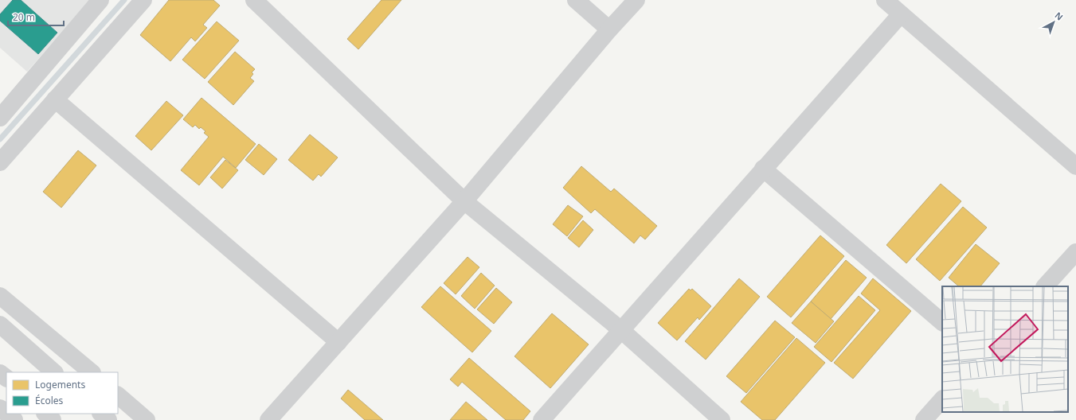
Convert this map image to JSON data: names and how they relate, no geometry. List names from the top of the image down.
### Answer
{
  "legend": ["Logements", "Écoles"],
  "scale_bar": "20 m",
  "north": "top right"
}
